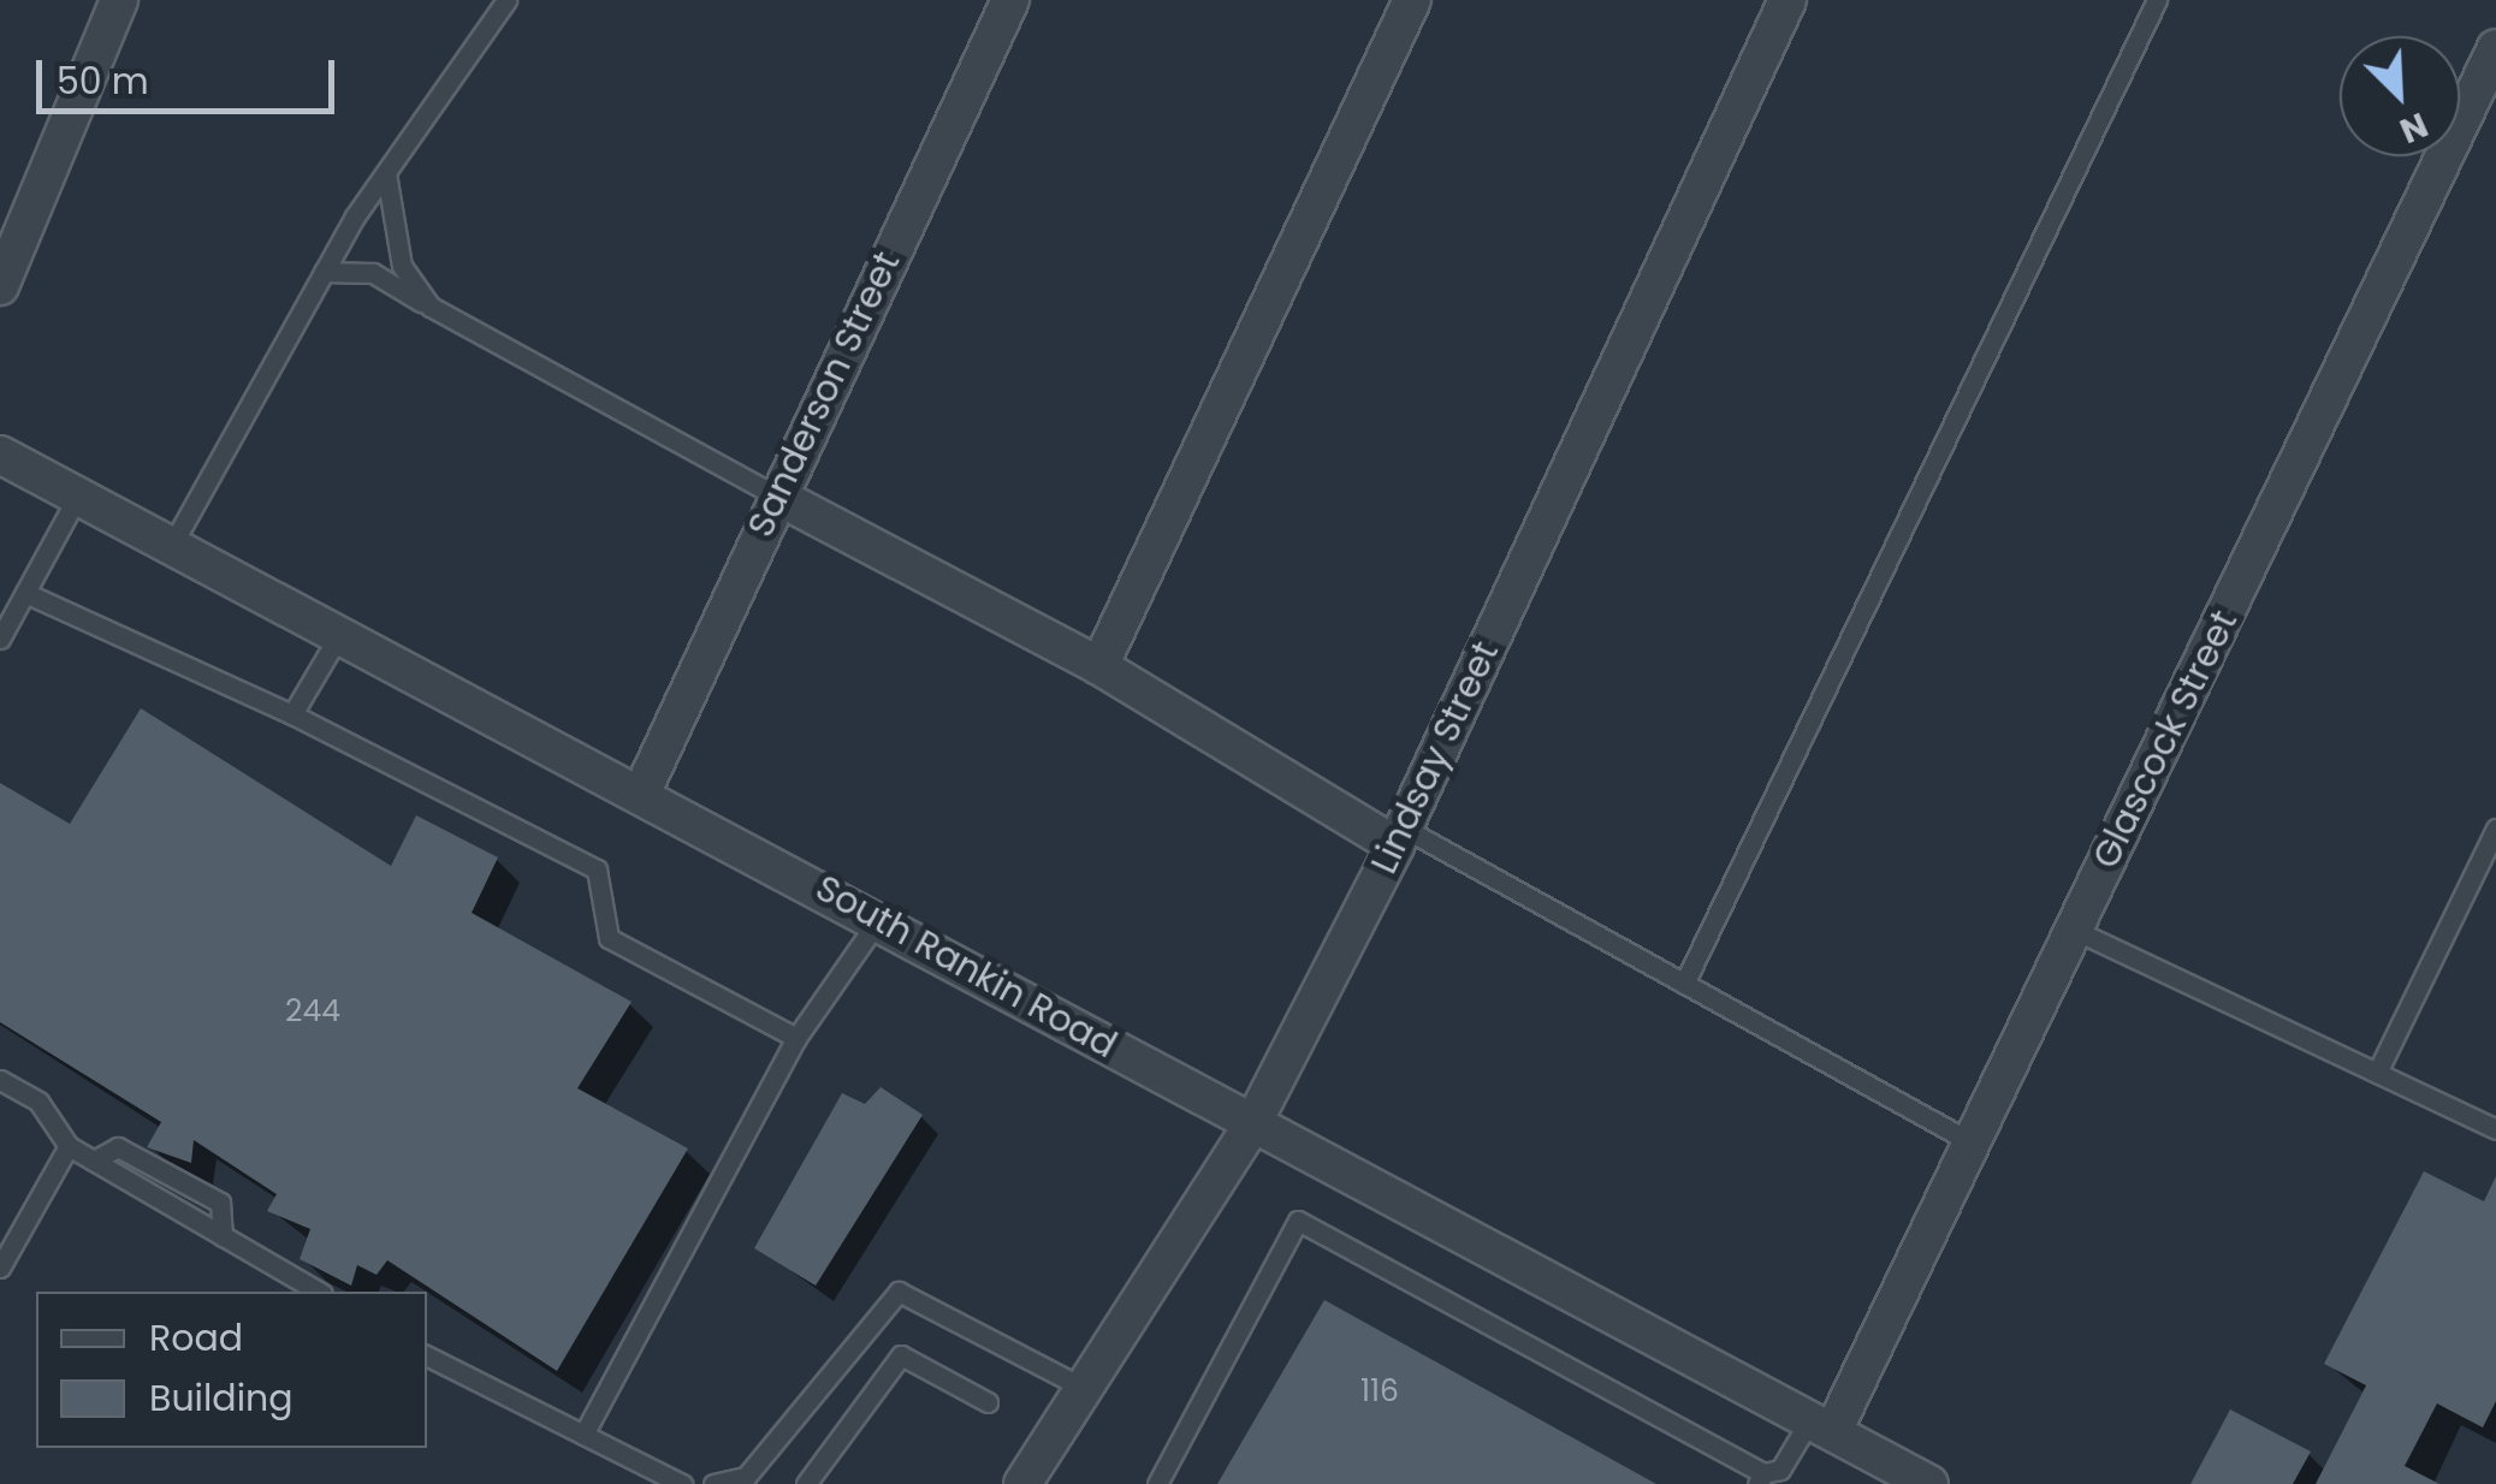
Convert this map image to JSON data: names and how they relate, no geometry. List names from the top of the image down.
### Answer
{
  "streets": {
    "street": [
      "Sanderson Street",
      "Glascock Street",
      "Lindsay Street",
      "South Rankin Road"
    ]
  },
  "crossings": [
    ["Sanderson Street", "South Rankin Road"],
    ["Glascock Street", "South Rankin Road"],
    ["Lindsay Street", "South Rankin Road"]
  ],
  "house_numbers": ["244", "116"],
  "legend": ["Road", "Building"],
  "scale_bar": "50 m",
  "north": "bottom right"
}
